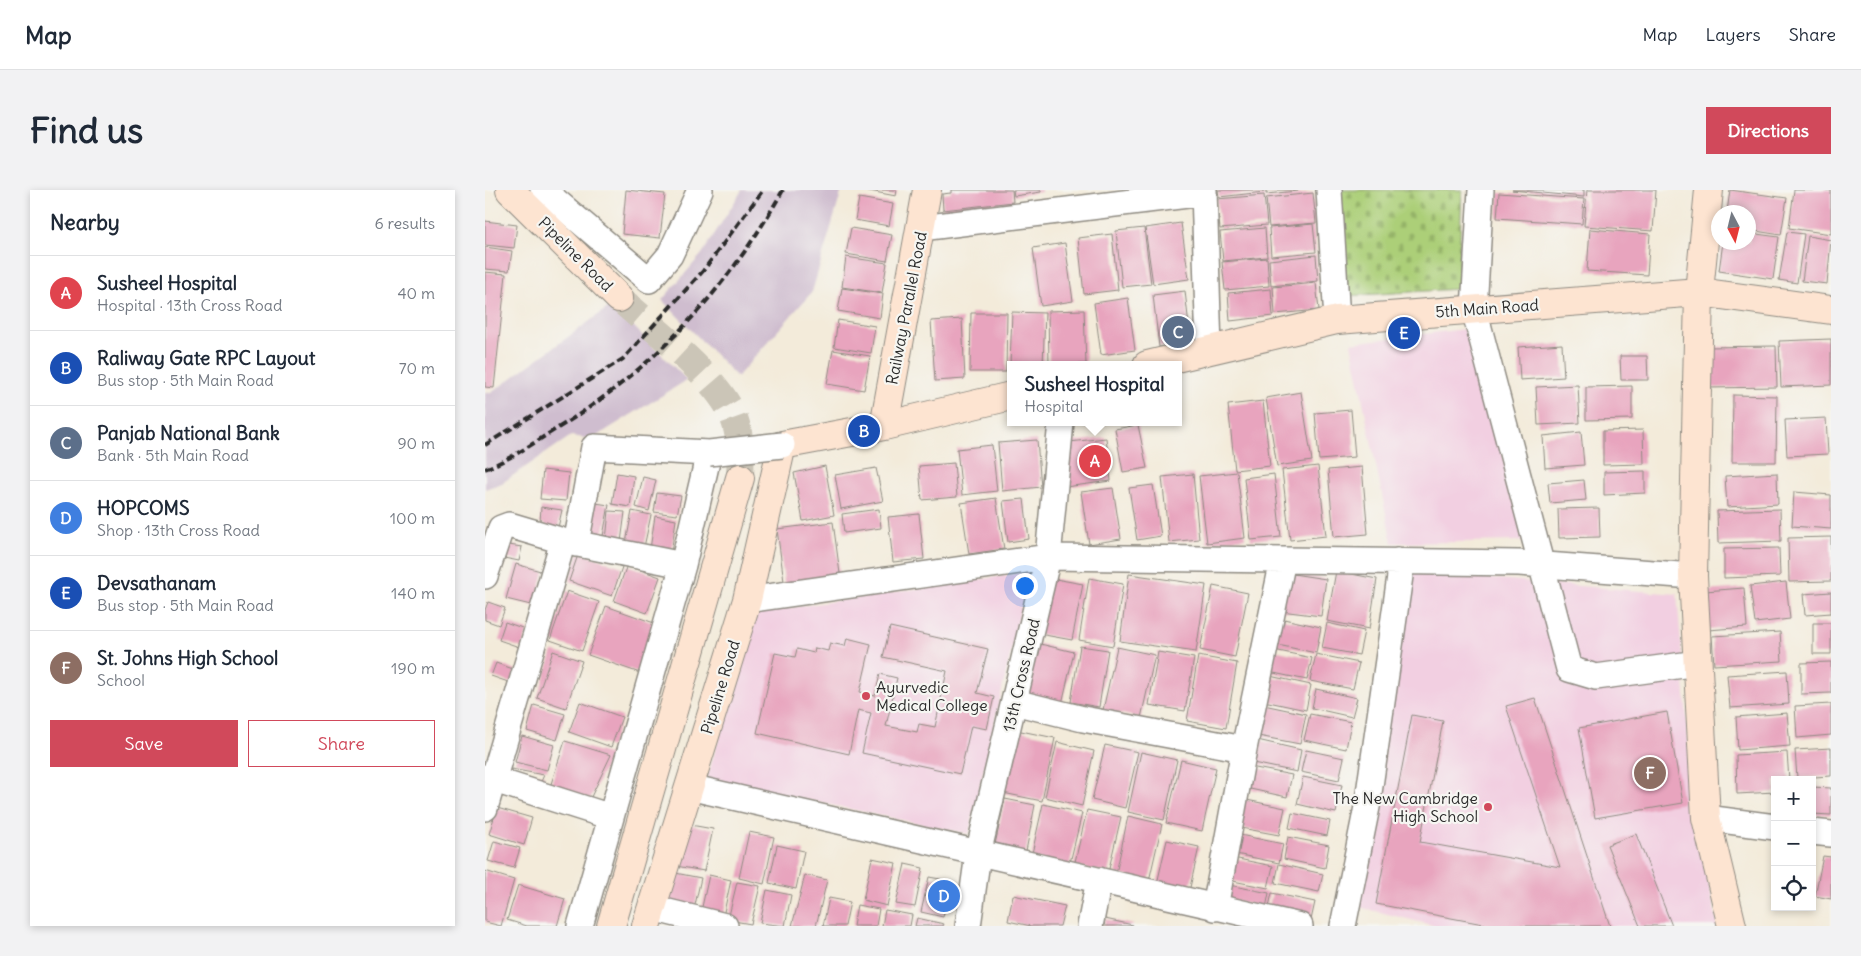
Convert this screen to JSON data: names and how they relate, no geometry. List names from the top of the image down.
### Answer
{
  "streets": {
    "street": [
      "Pipeline Road",
      "Railway Parallel Road",
      "5th Main Road",
      "13th Cross Road"
    ]
  },
  "places": ["Ayurvedic Medical College", "The New Cambridge High School"],
  "north": "bottom",
  "page": {
    "header": "Map",
    "nav": ["Map", "Layers", "Share"],
    "buttons": [
      "Directions",
      ["Save", "Share"]
    ],
    "title": "Find us",
    "heading": ["Nearby", "6 results"],
    "list": [
      {
        "mark": "A",
        "name": "Susheel Hospital",
        "note": "Hospital · 13th Cross Road",
        "value": "40 m"
      },
      {
        "mark": "B",
        "name": "Raliway Gate RPC Layout",
        "note": "Bus stop · 5th Main Road",
        "value": "70 m"
      },
      {
        "mark": "C",
        "name": "Panjab National Bank",
        "note": "Bank · 5th Main Road",
        "value": "90 m"
      },
      {
        "mark": "D",
        "name": "HOPCOMS",
        "note": "Shop · 13th Cross Road",
        "value": "100 m"
      },
      {
        "mark": "E",
        "name": "Devsathanam",
        "note": "Bus stop · 5th Main Road",
        "value": "140 m"
      },
      {
        "mark": "F",
        "name": "St. Johns High School",
        "note": "School",
        "value": "190 m"
      }
    ],
    "pins": [
      "C",
      "E",
      "B",
      "A",
      "F",
      "D"
    ],
    "popup": ["Susheel Hospital", "Hospital"],
    "map_buttons": ["+", "−"]
  }
}
